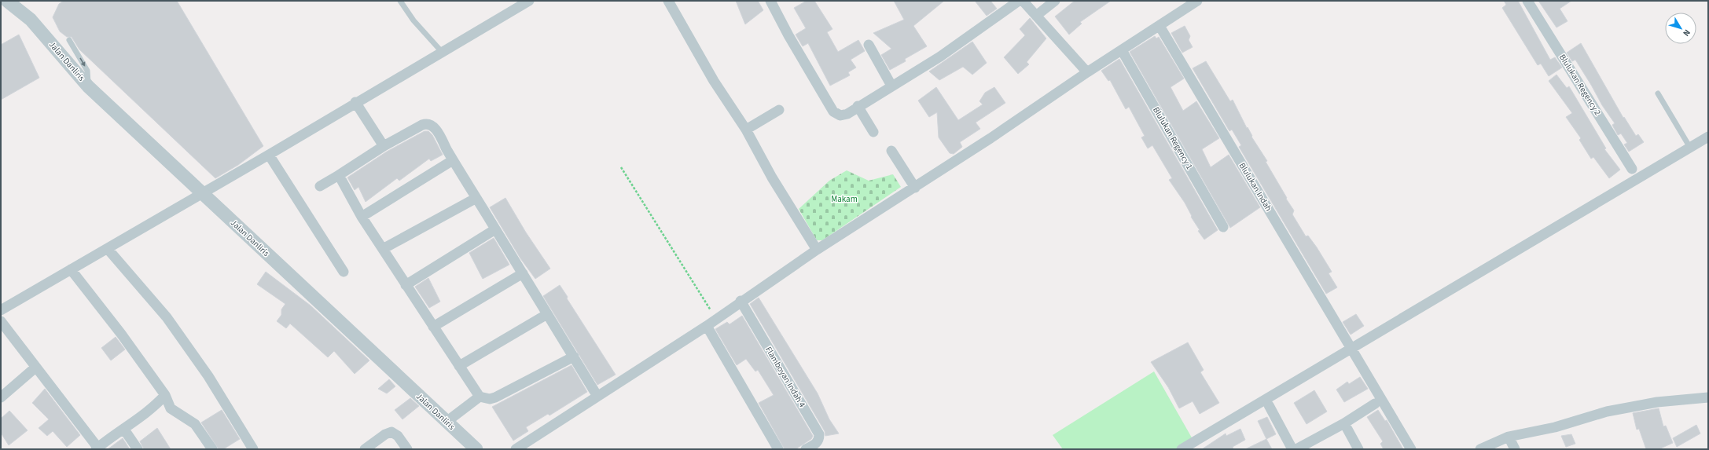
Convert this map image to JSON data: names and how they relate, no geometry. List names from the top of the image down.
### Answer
{
  "streets": {
    "street": [
      "Jalan Danliris",
      "Blulukan Regency 2",
      "Blulukan Regency 1",
      "Blulukan Indah",
      "Flamboyan Indah 4"
    ]
  },
  "parks": ["Makam"],
  "north": "bottom right"
}
